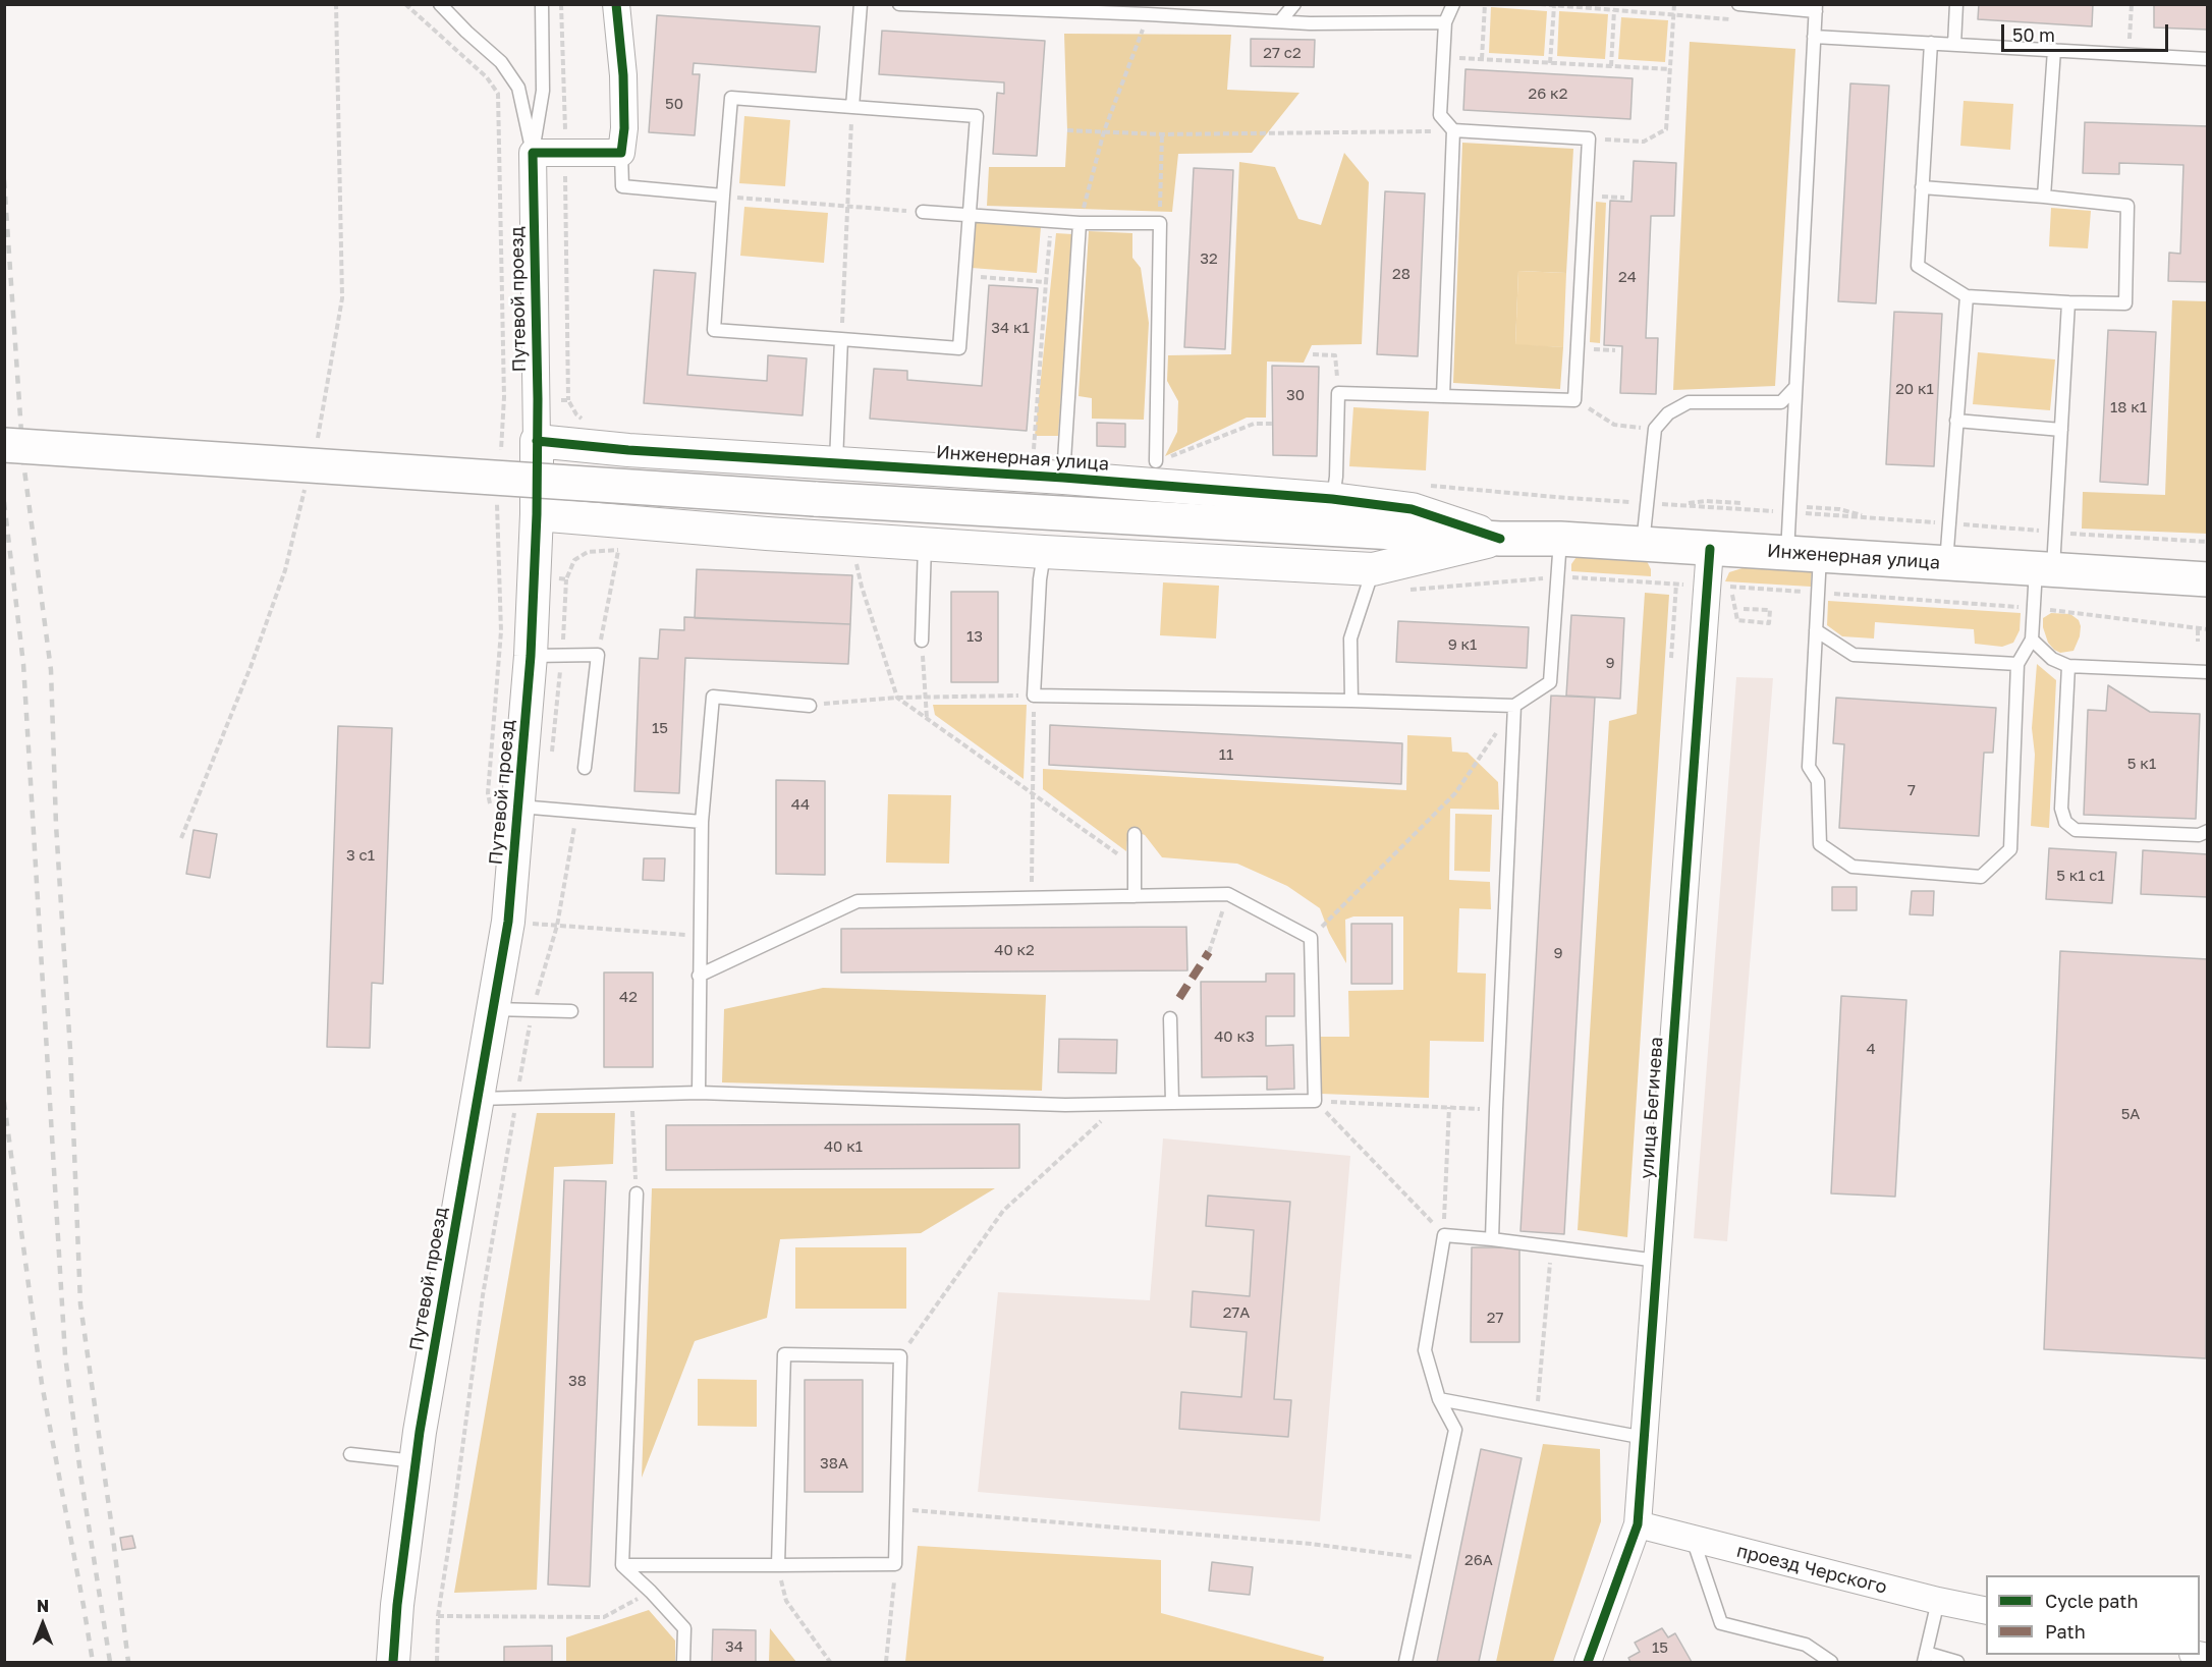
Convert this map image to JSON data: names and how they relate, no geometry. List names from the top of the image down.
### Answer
{
  "streets": {
    "main road": ["Инженерная улица"],
    "street": ["Путевой проезд", "улица Бегичева", "проезд Черского"]
  },
  "crossings": [
    ["Путевой проезд", "Инженерная улица"],
    ["Инженерная улица", "улица Бегичева"],
    ["улица Бегичева", "проезд Черского"]
  ],
  "house_numbers": [
    "27 с2",
    "26 к2",
    "50",
    "32",
    "28",
    "24",
    "34 к1",
    "20 к1",
    "30",
    "18 к1",
    "13",
    "9 к1",
    "9",
    "15",
    "11",
    "5 к1",
    "7",
    "44",
    "3 с1",
    "5 к1 с1",
    "40 к2",
    "9",
    "42",
    "40 к3",
    "4",
    "5A",
    "40 к1",
    "27А",
    "27",
    "38",
    "38А",
    "26А",
    "34",
    "15"
  ],
  "legend": ["Cycle path", "Path"],
  "scale_bar": "50 m",
  "north": "top"
}
